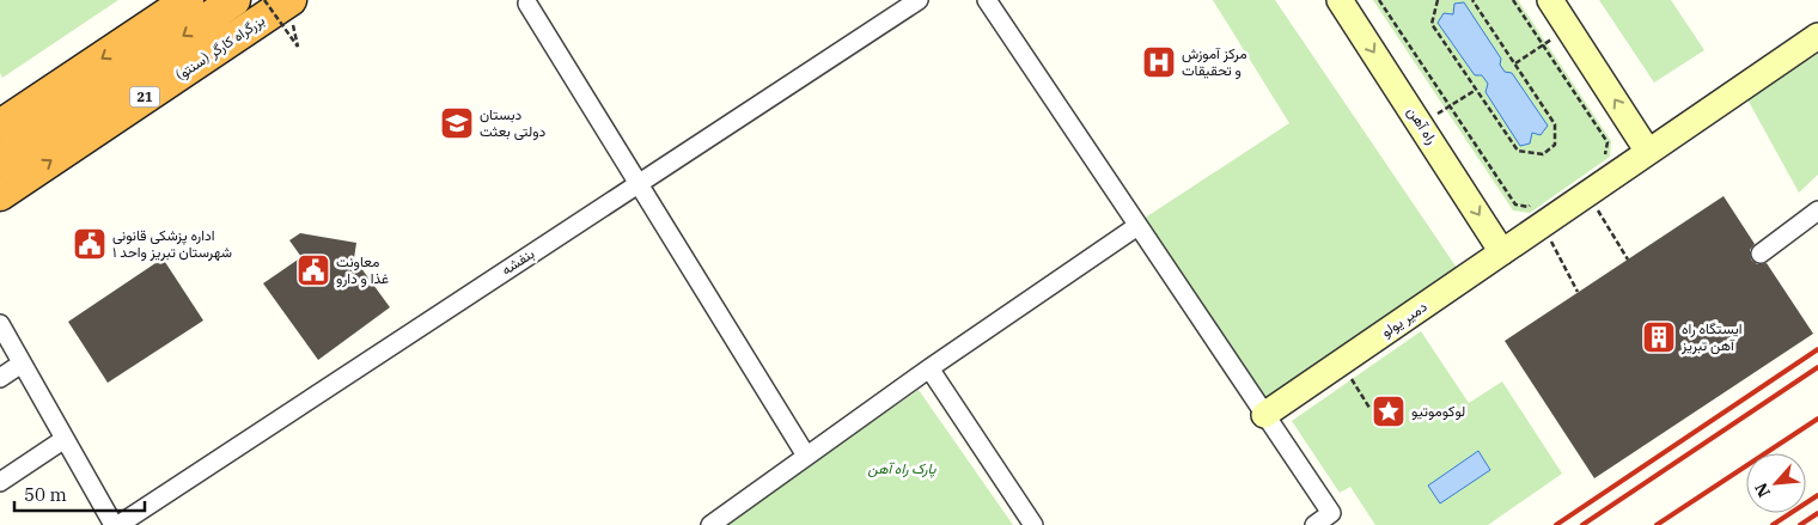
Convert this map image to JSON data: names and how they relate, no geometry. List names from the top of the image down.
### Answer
{
  "streets": {
    "highway": ["بزرگراه کارگر (سنتو)", "21"],
    "street": ["راه آهن", "بنفشه", "دمیر یولو"]
  },
  "crossings": [
    ["راه آهن", "دمیر یولو"]
  ],
  "parks": ["پارک راه آهن"],
  "places": {
    "hospital": ["مرکز آموزش و تحقیقات"],
    "school or university": ["دبستان دولتی بعثت"],
    "public building": ["اداره پزشکی قانونی شهرستان تبریز واحد ۱", "معاونت غذا و دارو"],
    "building": ["ایستگاه راه آهن تبریز"],
    "place": ["لوکوموتیو"]
  },
  "scale_bar": "50 m",
  "north": "bottom left"
}
